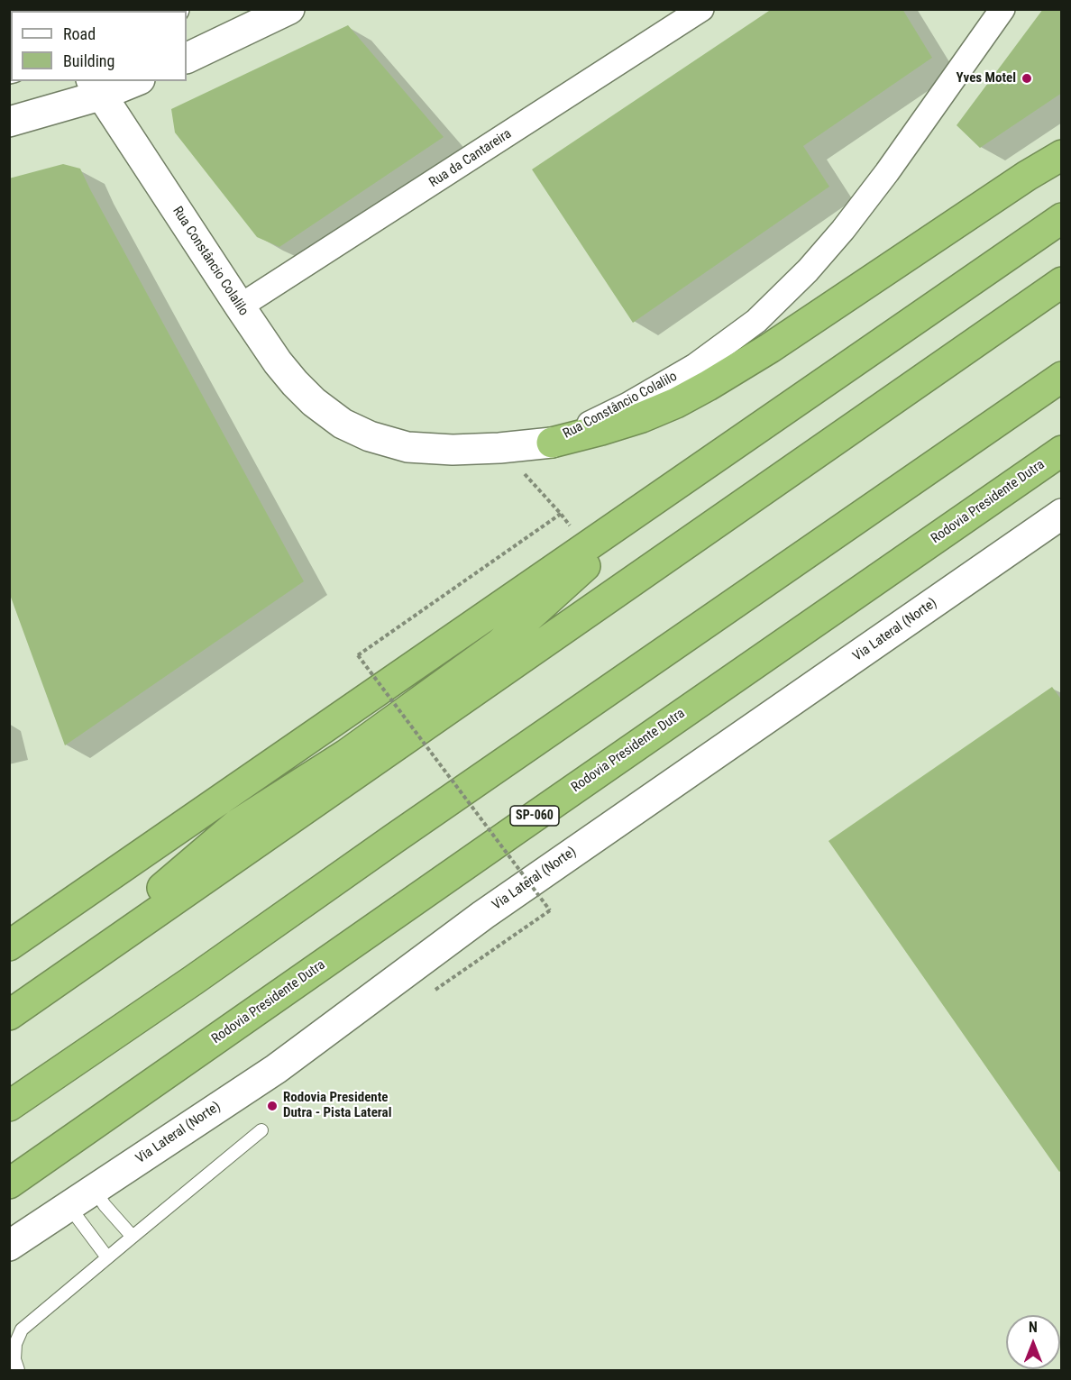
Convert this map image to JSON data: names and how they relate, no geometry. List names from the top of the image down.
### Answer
{
  "streets": {
    "highway": ["Rodovia Presidente Dutra", "SP-060"],
    "main road": ["Rua Constâncio Colalilo", "Via Lateral (Norte)"],
    "street": ["Rua da Cantareira"]
  },
  "crossings": [
    ["Rua da Cantareira", "Rua Constâncio Colalilo"]
  ],
  "places": ["Yves Motel", "Rodovia Presidente Dutra - Pista Lateral"],
  "legend": ["Road", "Building"],
  "north": "top"
}
